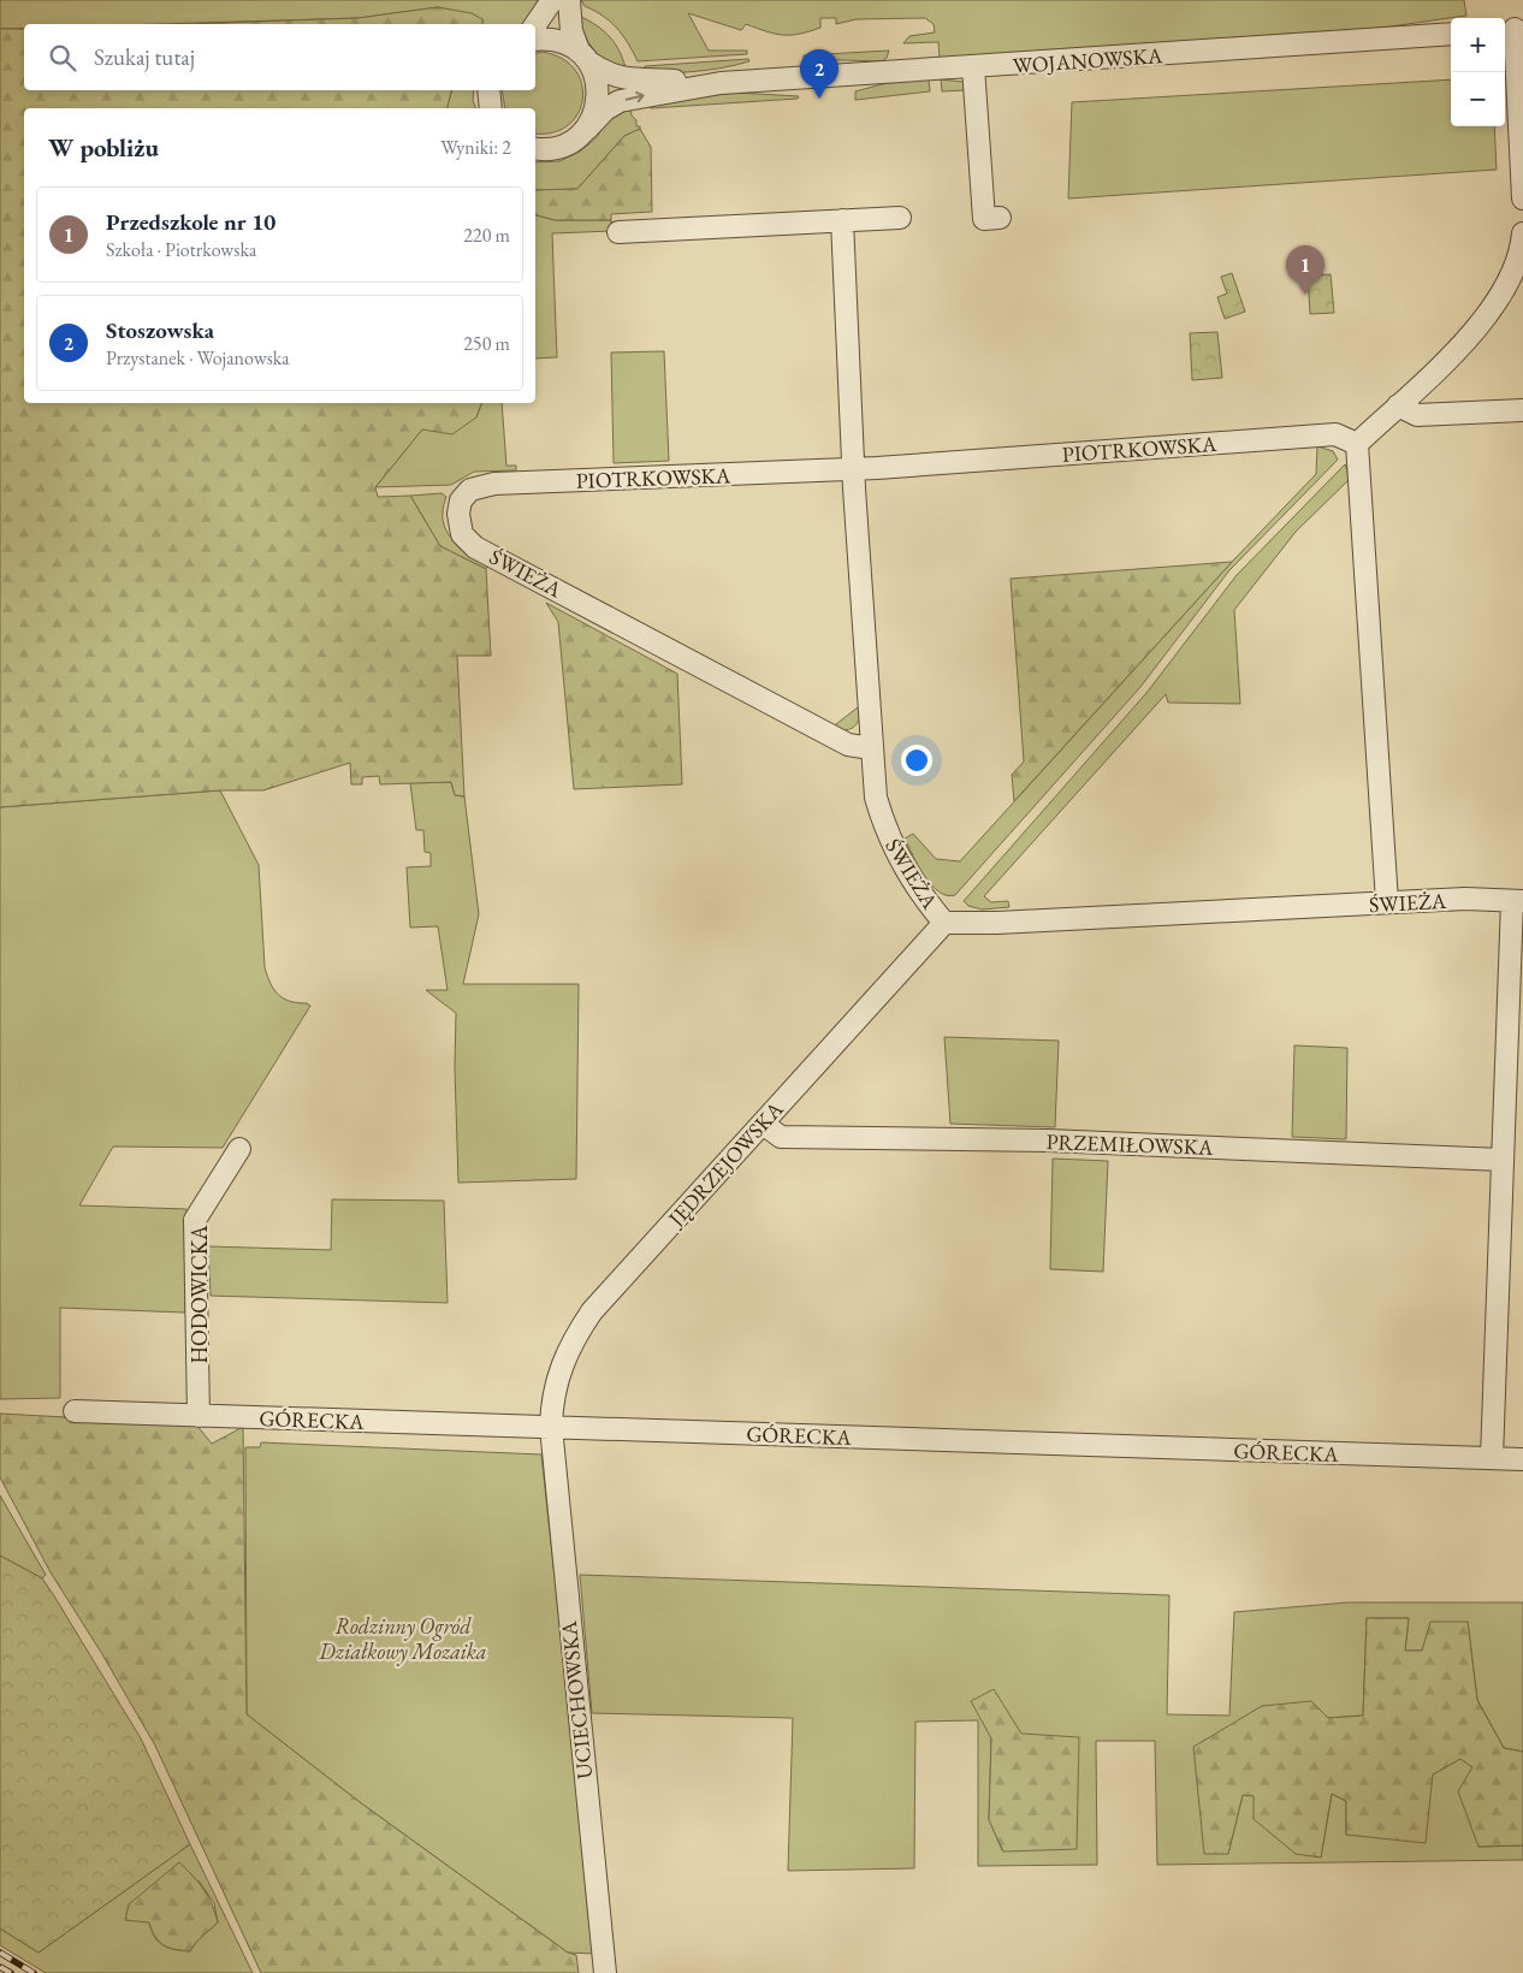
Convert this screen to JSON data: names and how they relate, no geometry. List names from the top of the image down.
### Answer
{
  "streets": {
    "street": [
      "WOJANOWSKA",
      "PIOTRKOWSKA",
      "ŚWIEŻA",
      "PRZEMIŁOWSKA",
      "JĘDRZEJOWSKA",
      "HODOWICKA",
      "GÓRECKA",
      "UCIECHOWSKA"
    ]
  },
  "crossings": [
    ["PIOTRKOWSKA", "ŚWIEŻA"],
    ["ŚWIEŻA", "JĘDRZEJOWSKA"],
    ["PRZEMIŁOWSKA", "JĘDRZEJOWSKA"],
    ["JĘDRZEJOWSKA", "GÓRECKA"],
    ["JĘDRZEJOWSKA", "UCIECHOWSKA"],
    ["HODOWICKA", "GÓRECKA"],
    ["GÓRECKA", "UCIECHOWSKA"]
  ],
  "parks": ["Rodzinny Ogród Działkowy Mozaika"],
  "page": {
    "map_buttons": ["+", "−"],
    "search": "Szukaj tutaj",
    "pins": ["2", "1"],
    "heading": ["W pobliżu", "Wyniki: 2"],
    "list": [
      {
        "mark": "1",
        "name": "Przedszkole nr 10",
        "note": "Szkoła · Piotrkowska",
        "value": "220 m"
      },
      {
        "mark": "2",
        "name": "Stoszowska",
        "note": "Przystanek · Wojanowska",
        "value": "250 m"
      }
    ]
  }
}
